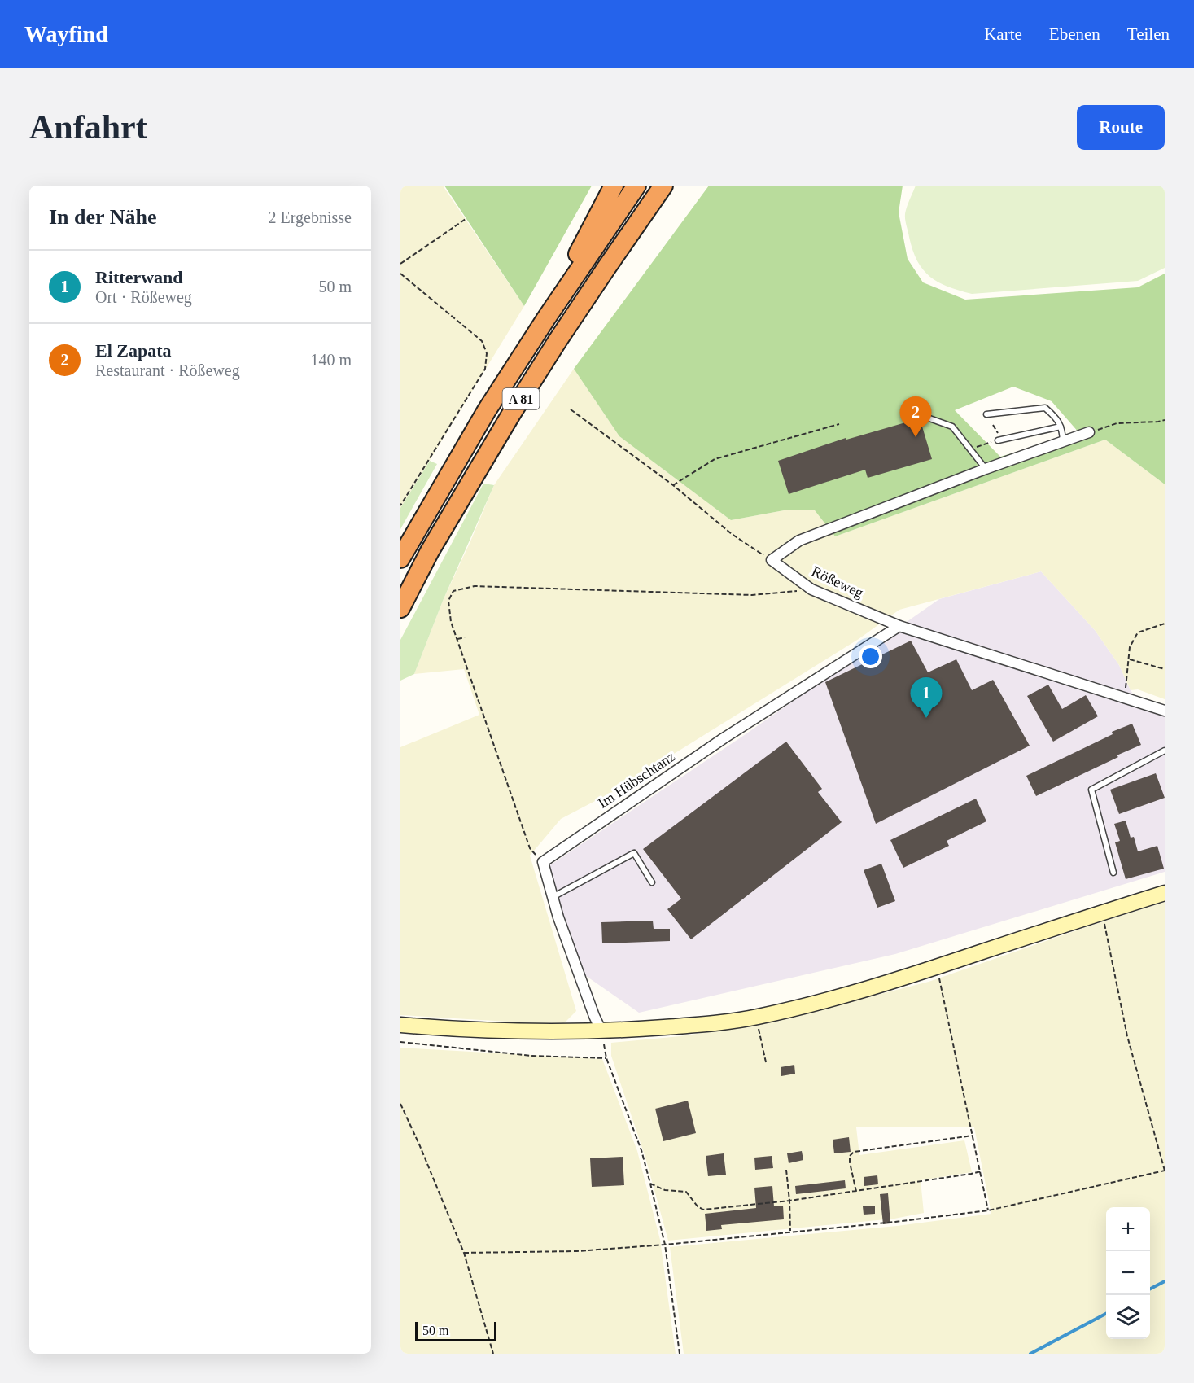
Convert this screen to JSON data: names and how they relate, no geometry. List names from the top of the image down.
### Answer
{
  "streets": {
    "highway": ["A 81"],
    "street": ["Rößeweg", "Im Hübschtanz"]
  },
  "crossings": [
    ["Rößeweg", "Im Hübschtanz"]
  ],
  "scale_bar": "50 m",
  "page": {
    "header": "Wayfind",
    "nav": ["Karte", "Ebenen", "Teilen"],
    "buttons": "Route",
    "title": "Anfahrt",
    "heading": ["In der Nähe", "2 Ergebnisse"],
    "list": [
      {
        "mark": "1",
        "name": "Ritterwand",
        "note": "Ort · Rößeweg",
        "value": "50 m"
      },
      {
        "mark": "2",
        "name": "El Zapata",
        "note": "Restaurant · Rößeweg",
        "value": "140 m"
      }
    ],
    "pins": ["2", "1"],
    "map_buttons": ["+", "−"],
    "scale": "50 m"
  }
}
